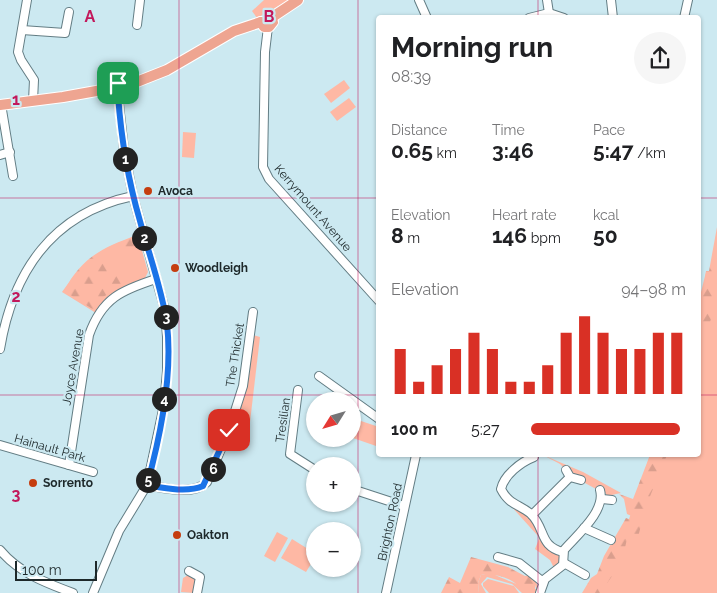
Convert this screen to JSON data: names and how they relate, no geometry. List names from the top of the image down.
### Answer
{
  "streets": {
    "street": [
      "Kerrymount Avenue",
      "The Thicket",
      "Joyce Avenue",
      "Tresilian",
      "Hainault Park",
      "Brighton Road"
    ]
  },
  "crossings": [
    ["Joyce Avenue", "Hainault Park"]
  ],
  "places": [
    "Avoca",
    "Woodleigh",
    "Sorrento",
    "Oakton"
  ],
  "scale_bar": "100 m",
  "north": "bottom left",
  "page": {
    "heading": ["Morning run", "08:39"],
    "stats": [
      ["Distance", "0.65 km"],
      ["Time", "3:46"],
      ["Pace", "5:47 /km"],
      ["Elevation", "8 m"],
      ["Heart rate", "146 bpm"],
      ["kcal", "50"]
    ],
    "pins": [
      "1",
      "2",
      "3",
      "4",
      "6",
      "5"
    ],
    "chart": ["Elevation", "94–98 m"],
    "map_buttons": ["+", "−"],
    "list": [
      {
        "name": "100 m",
        "note": "5:27"
      }
    ],
    "scale": "100 m"
  },
  "grid": {
    "columns": ["A", "B"],
    "rows": ["1", "2", "3"]
  }
}
